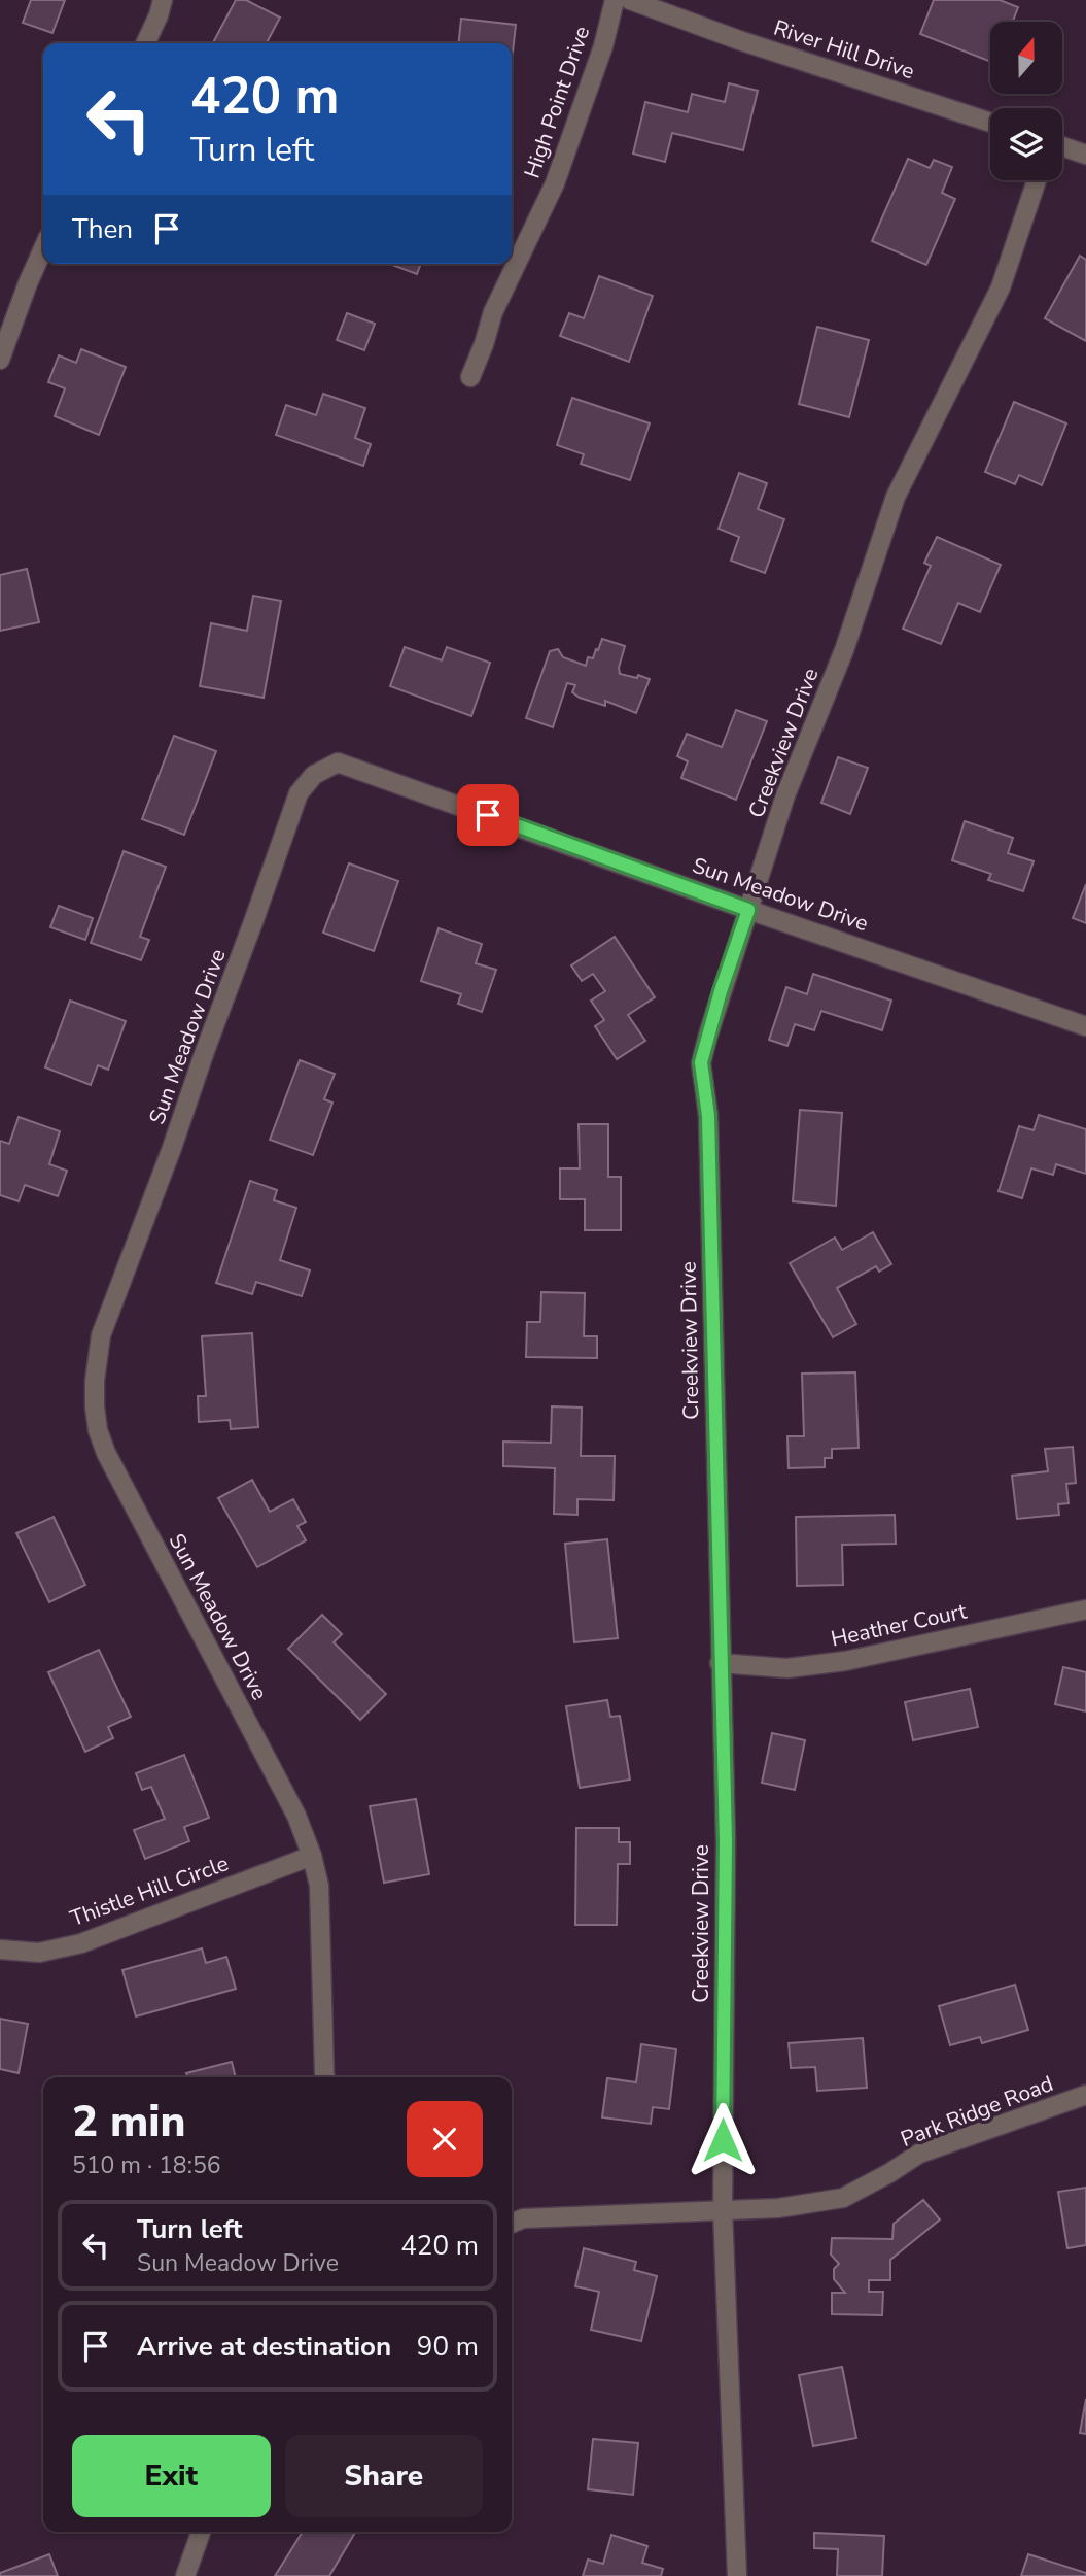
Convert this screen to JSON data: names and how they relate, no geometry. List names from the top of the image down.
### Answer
{
  "streets": {
    "street": [
      "River Hill Drive",
      "High Point Drive",
      "Creekview Drive",
      "Sun Meadow Drive",
      "Heather Court",
      "Thistle Hill Circle",
      "Park Ridge Road"
    ]
  },
  "crossings": [
    ["Creekview Drive", "Sun Meadow Drive"],
    ["Creekview Drive", "Heather Court"],
    ["Creekview Drive", "Park Ridge Road"],
    ["Sun Meadow Drive", "Thistle Hill Circle"]
  ],
  "north": "top",
  "page": {
    "turn": ["420 m", "Turn left"],
    "then": "Then",
    "heading": ["2 min", "510 m · 18:56"],
    "list": [
      {
        "name": "Turn left",
        "note": "Sun Meadow Drive",
        "value": "420 m"
      },
      {
        "name": "Arrive at destination",
        "value": "90 m"
      }
    ],
    "buttons": ["Exit", "Share"]
  }
}
